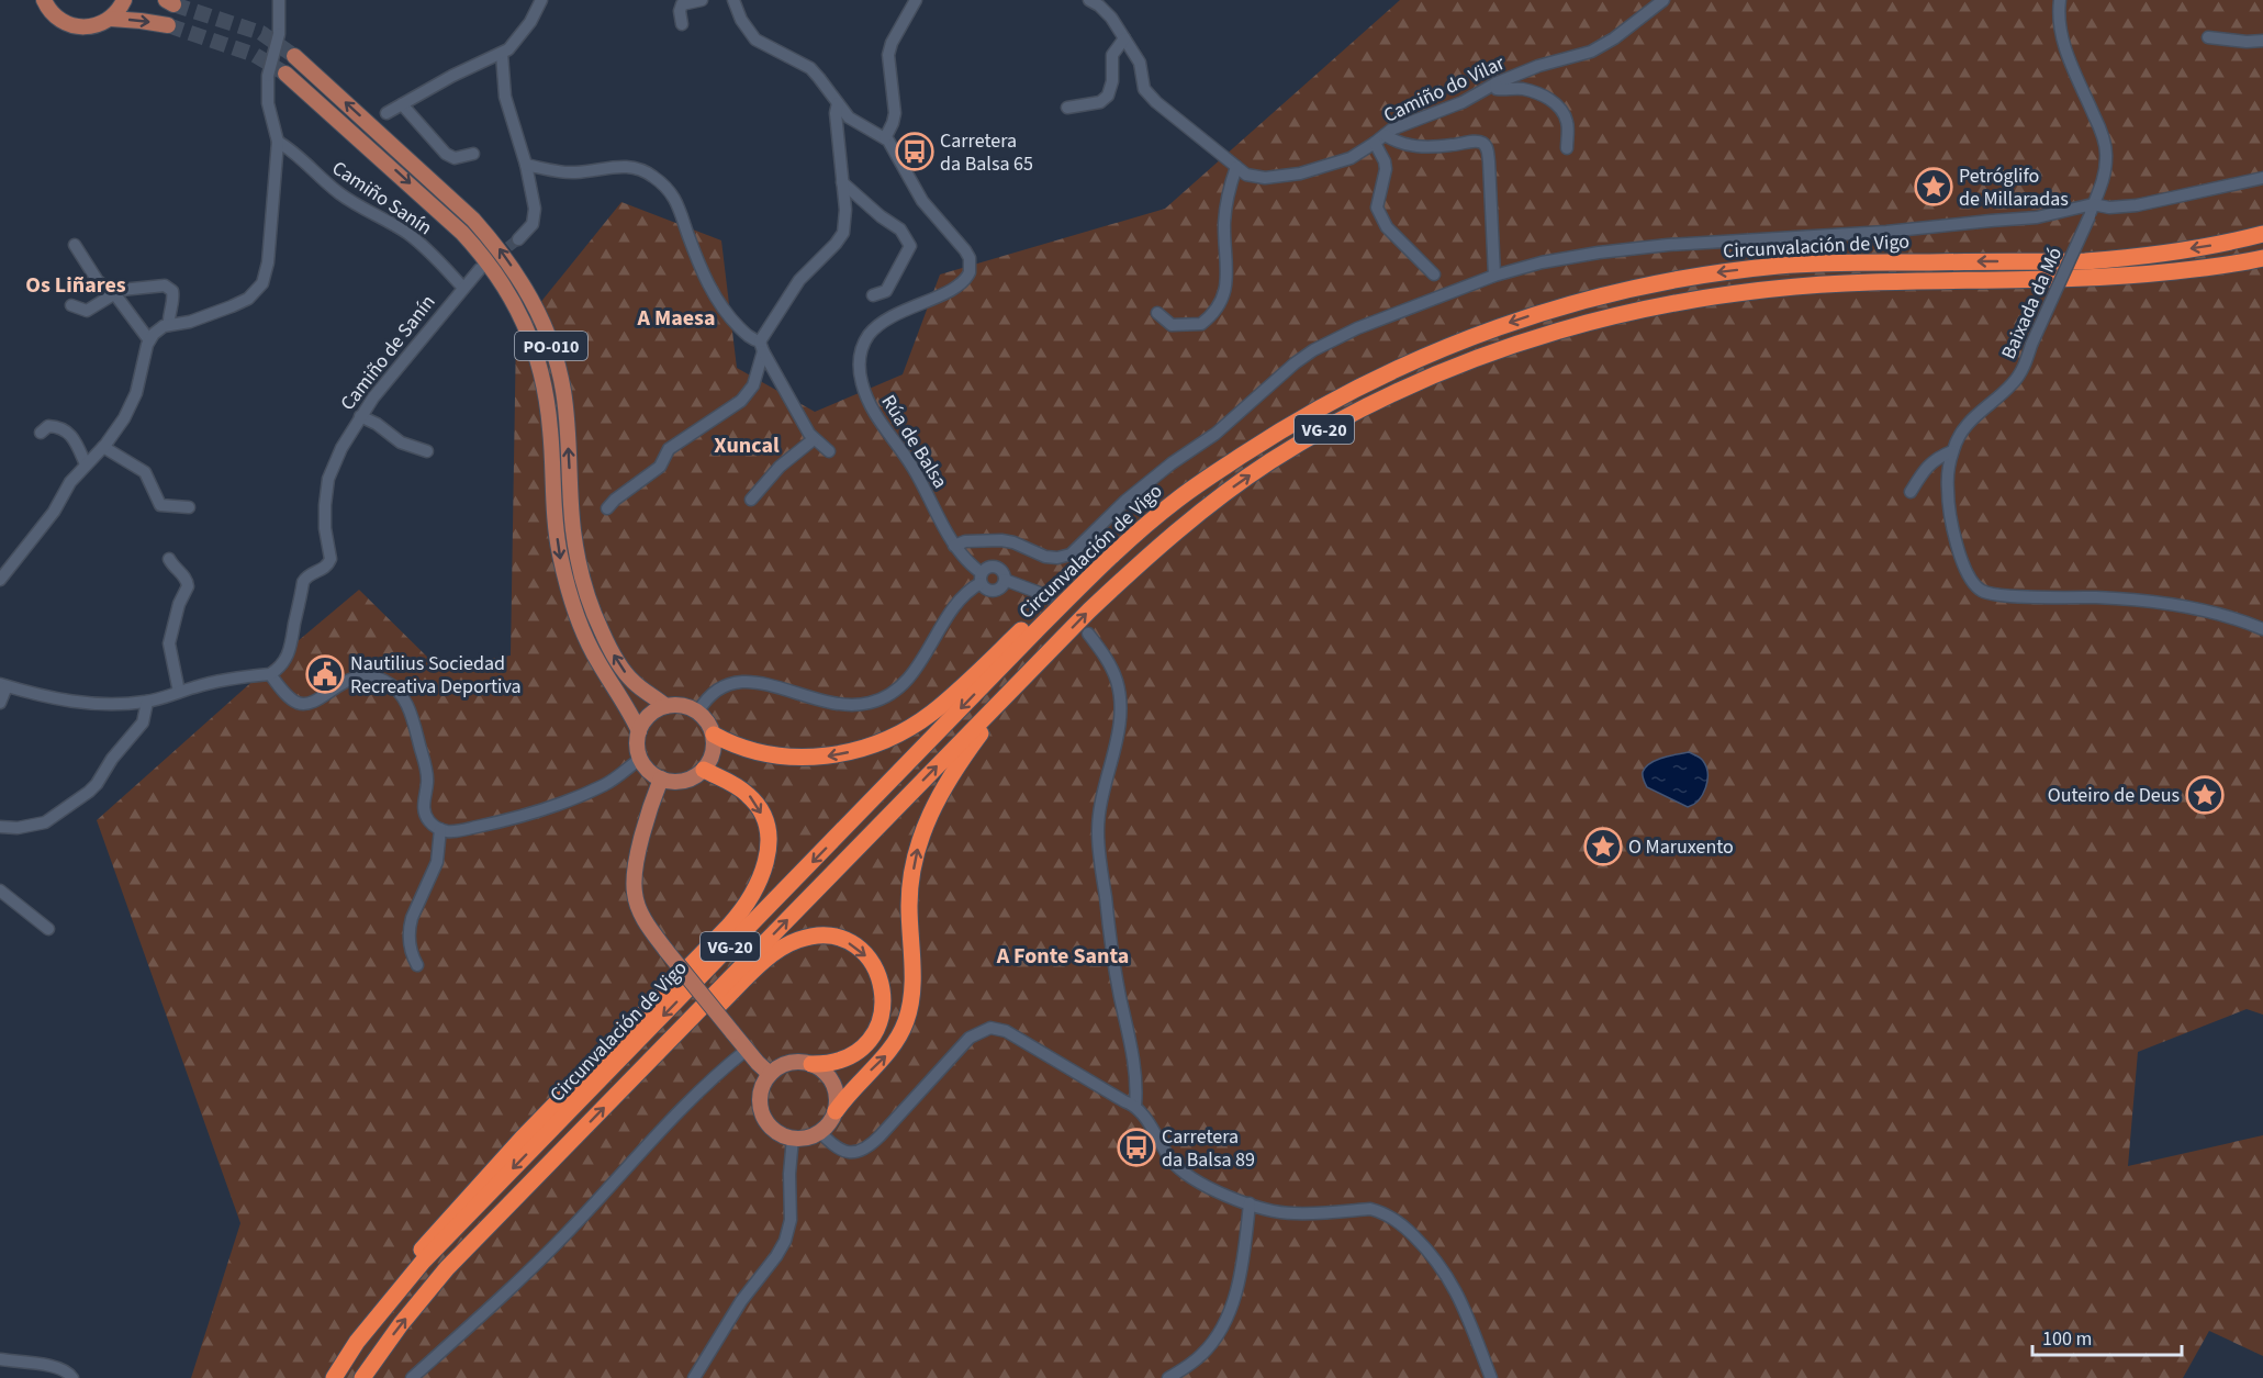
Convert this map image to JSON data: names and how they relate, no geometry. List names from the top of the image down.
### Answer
{
  "streets": {
    "highway": ["Circunvalación de Vigo", "VG-20"],
    "main road": ["PO-010"],
    "street": [
      "Camiño do Vilar",
      "Camiño Sanín",
      "Baixada da Mó",
      "Camiño de Sanín",
      "Rúa de Balsa"
    ]
  },
  "crossings": [
    ["Camiño Sanín", "Camiño de Sanín"]
  ],
  "districts": [
    "Os Liñares",
    "A Maesa",
    "Xuncal",
    "A Fonte Santa"
  ],
  "places": {
    "bus stop": ["Carretera da Balsa 65", "Carretera da Balsa 89"],
    "place": ["Petróglifo de Millaradas", "Outeiro de Deus", "O Maruxento"],
    "public building": ["Nautilius Sociedad Recreativa Deportiva"]
  },
  "scale_bar": "100 m"
}
